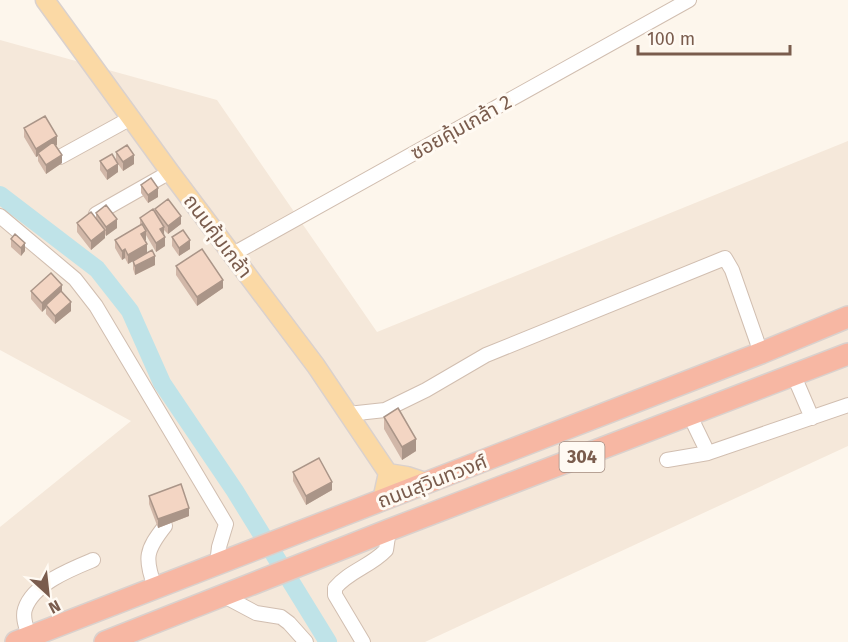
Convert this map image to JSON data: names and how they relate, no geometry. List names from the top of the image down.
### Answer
{
  "streets": {
    "highway": ["304", "ถนนสุวินทวงศ์"],
    "main road": ["ถนนคุ้มเกล้า"],
    "street": ["ซอยคุ้มเกล้า 2"]
  },
  "crossings": [
    ["ซอยคุ้มเกล้า 2", "ถนนคุ้มเกล้า"]
  ],
  "scale_bar": "100 m",
  "north": "bottom right"
}
